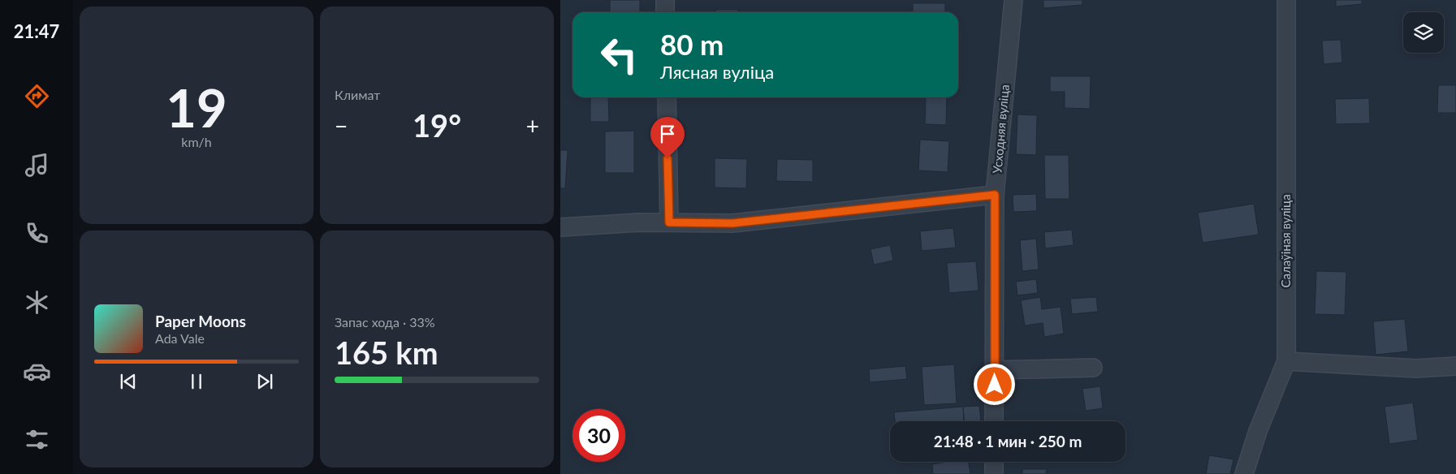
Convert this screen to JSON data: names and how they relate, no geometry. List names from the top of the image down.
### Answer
{
  "streets": {
    "street": ["Усходняя вуліца", "Салаўіная вуліца"]
  },
  "page": {
    "tabs": "21:47",
    "tile": [
      ["19", "km/h"],
      "Климат",
      ["Запас хода · 33%", "165 km"]
    ],
    "turn": ["80 m", "Лясная вуліца"],
    "heat": ["−", "19°", "+"],
    "song": ["Paper Moons", "Ada Vale"],
    "limit": "30",
    "trip": "21:48 · 1 мин · 250 m"
  }
}
